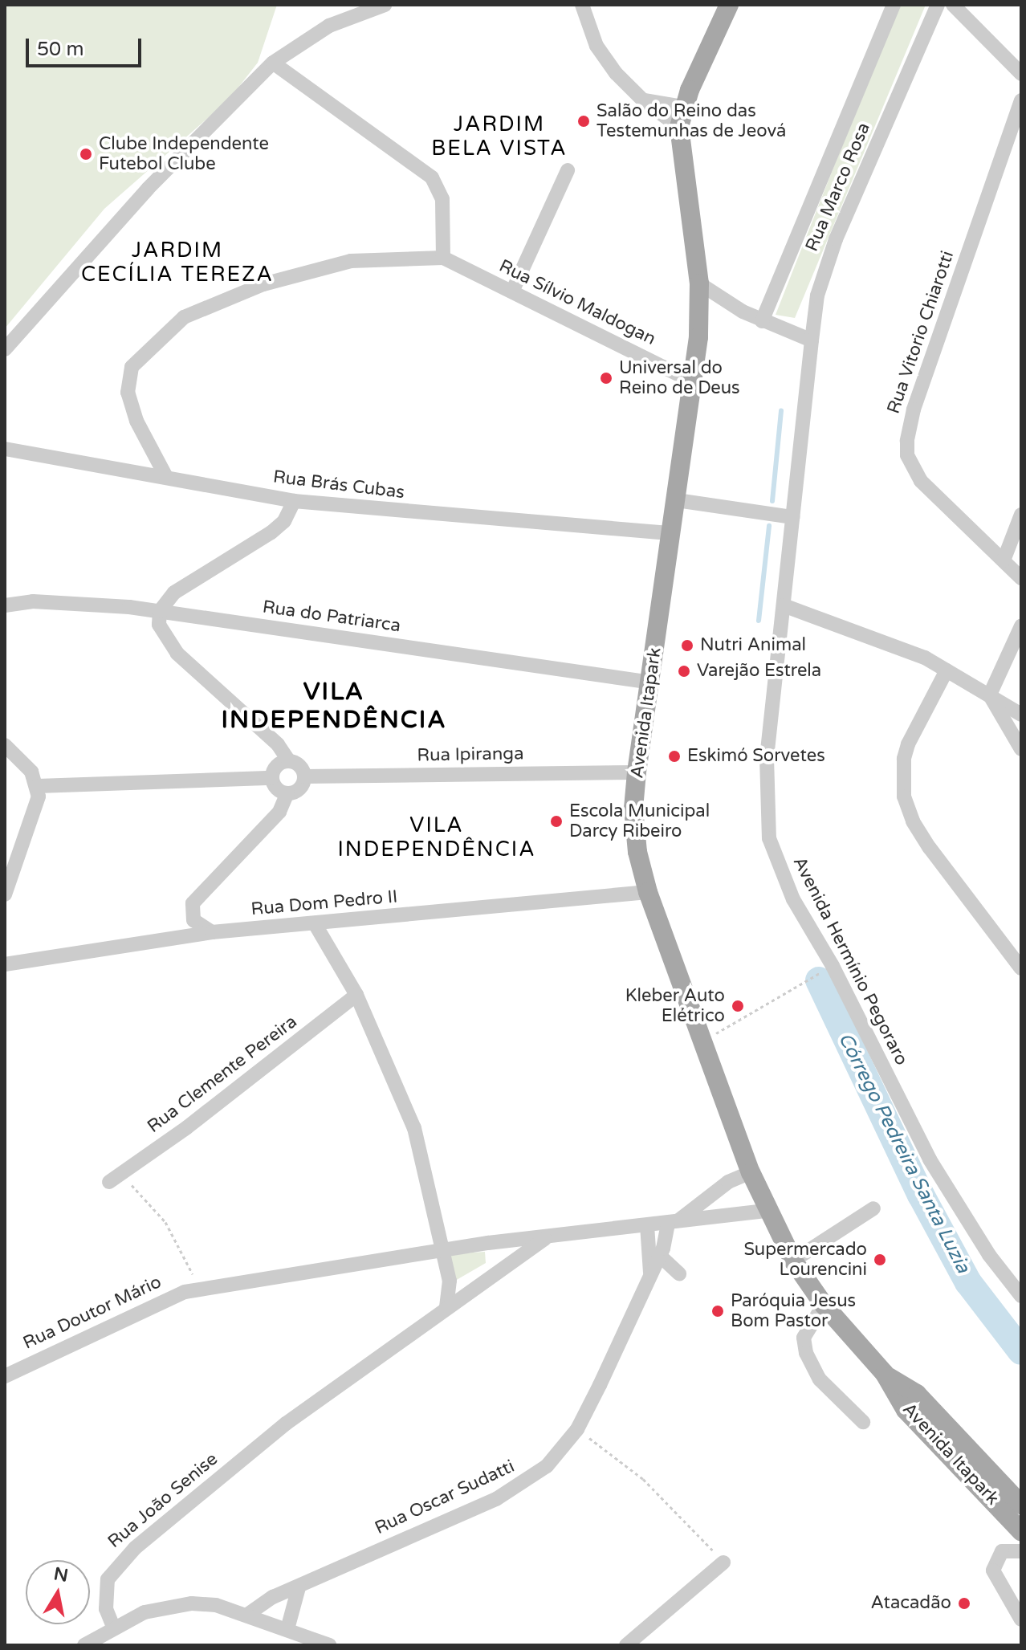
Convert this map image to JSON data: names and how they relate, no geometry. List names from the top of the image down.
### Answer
{
  "streets": {
    "main road": ["Avenida Itapark"],
    "street": [
      "Rua Marco Rosa",
      "Rua Sílvio Maldogan",
      "Rua Vitorio Chiarotti",
      "Rua Brás Cubas",
      "Rua do Patriarca",
      "Rua Ipiranga",
      "Rua Dom Pedro II",
      "Avenida Hermínio Pegoraro",
      "Rua Clemente Pereira",
      "Rua Doutor Mário",
      "Rua Oscar Sudatti",
      "Rua João Senise"
    ]
  },
  "crossings": [
    ["Rua Marco Rosa", "Avenida Hermínio Pegoraro"],
    ["Rua Sílvio Maldogan", "Avenida Itapark"],
    ["Rua Brás Cubas", "Avenida Itapark"],
    ["Rua do Patriarca", "Avenida Itapark"],
    ["Avenida Itapark", "Rua Ipiranga"],
    ["Avenida Itapark", "Rua Dom Pedro II"],
    ["Avenida Itapark", "Rua Doutor Mário"],
    ["Rua Doutor Mário", "Rua Oscar Sudatti"],
    ["Rua Doutor Mário", "Rua João Senise"]
  ],
  "districts": [
    "JARDIM BELA VISTA",
    "JARDIM CECÍLIA TEREZA",
    "VILA INDEPENDÊNCIA",
    "VILA INDEPENDÊNCIA"
  ],
  "water": ["Córrego Pedreira Santa Luzia"],
  "places": [
    "Salão do Reino das Testemunhas de Jeová",
    "Clube Independente Futebol Clube",
    "Universal do Reino de Deus",
    "Nutri Animal",
    "Varejão Estrela",
    "Eskimó Sorvetes",
    "Escola Municipal Darcy Ribeiro",
    "Kleber Auto Elétrico",
    "Supermercado Lourencini",
    "Paróquia Jesus Bom Pastor",
    "Atacadão"
  ],
  "scale_bar": "50 m",
  "north": "top"
}
